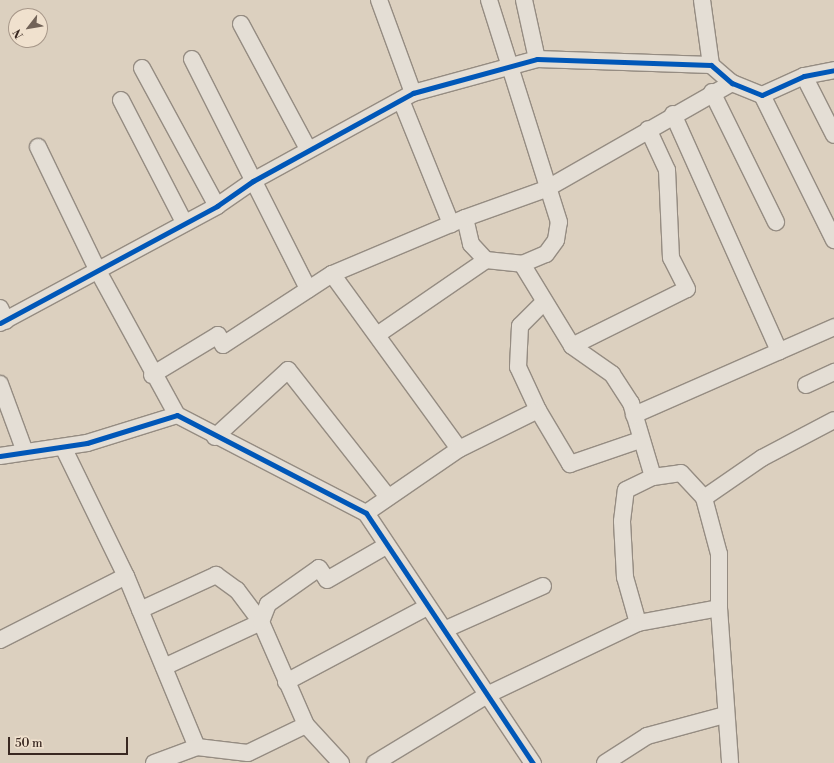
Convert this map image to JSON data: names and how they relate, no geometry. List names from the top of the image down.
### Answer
{
  "scale_bar": "50 m",
  "north": "bottom left"
}
